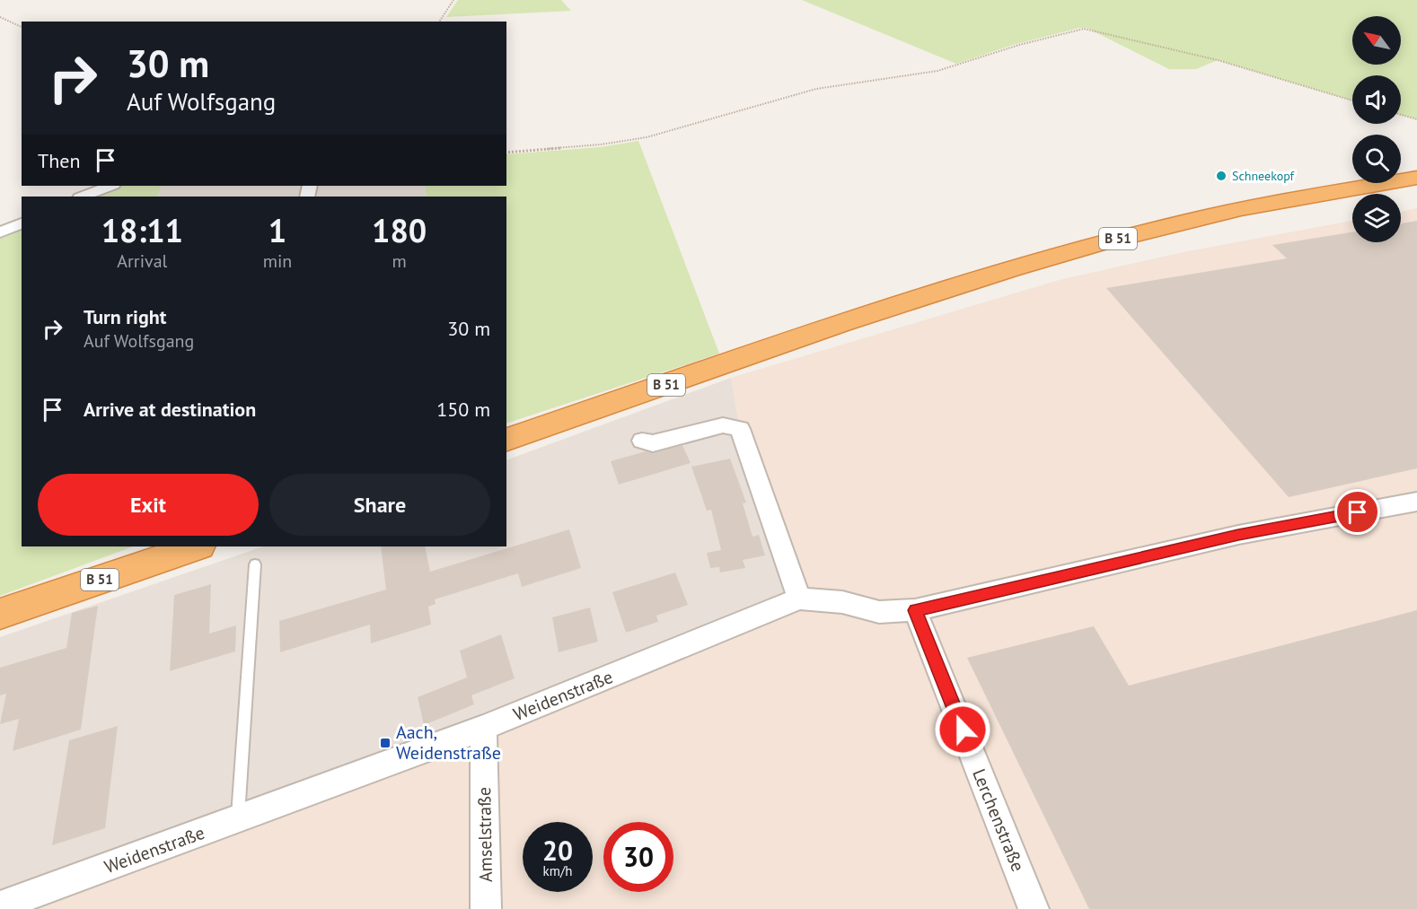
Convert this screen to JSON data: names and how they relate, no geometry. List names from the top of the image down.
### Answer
{
  "streets": {
    "highway": ["B 51"],
    "street": ["Weidenstraße", "Lerchenstraße", "Amselstraße"]
  },
  "crossings": [
    ["Weidenstraße", "Amselstraße"]
  ],
  "places": {
    "other": ["Schneekopf"],
    "transit": ["Aach, Weidenstraße"]
  },
  "north": "top left",
  "page": {
    "turn": ["30 m", "Auf Wolfsgang"],
    "then": "Then",
    "eta": [
      "18:11",
      "Arrival",
      "1",
      "min",
      "180",
      "m"
    ],
    "list": [
      {
        "name": "Turn right",
        "note": "Auf Wolfsgang",
        "value": "30 m"
      },
      {
        "name": "Arrive at destination",
        "value": "150 m"
      }
    ],
    "buttons": ["Exit", "Share"],
    "speed": "20 km/h",
    "limit": "30"
  }
}
